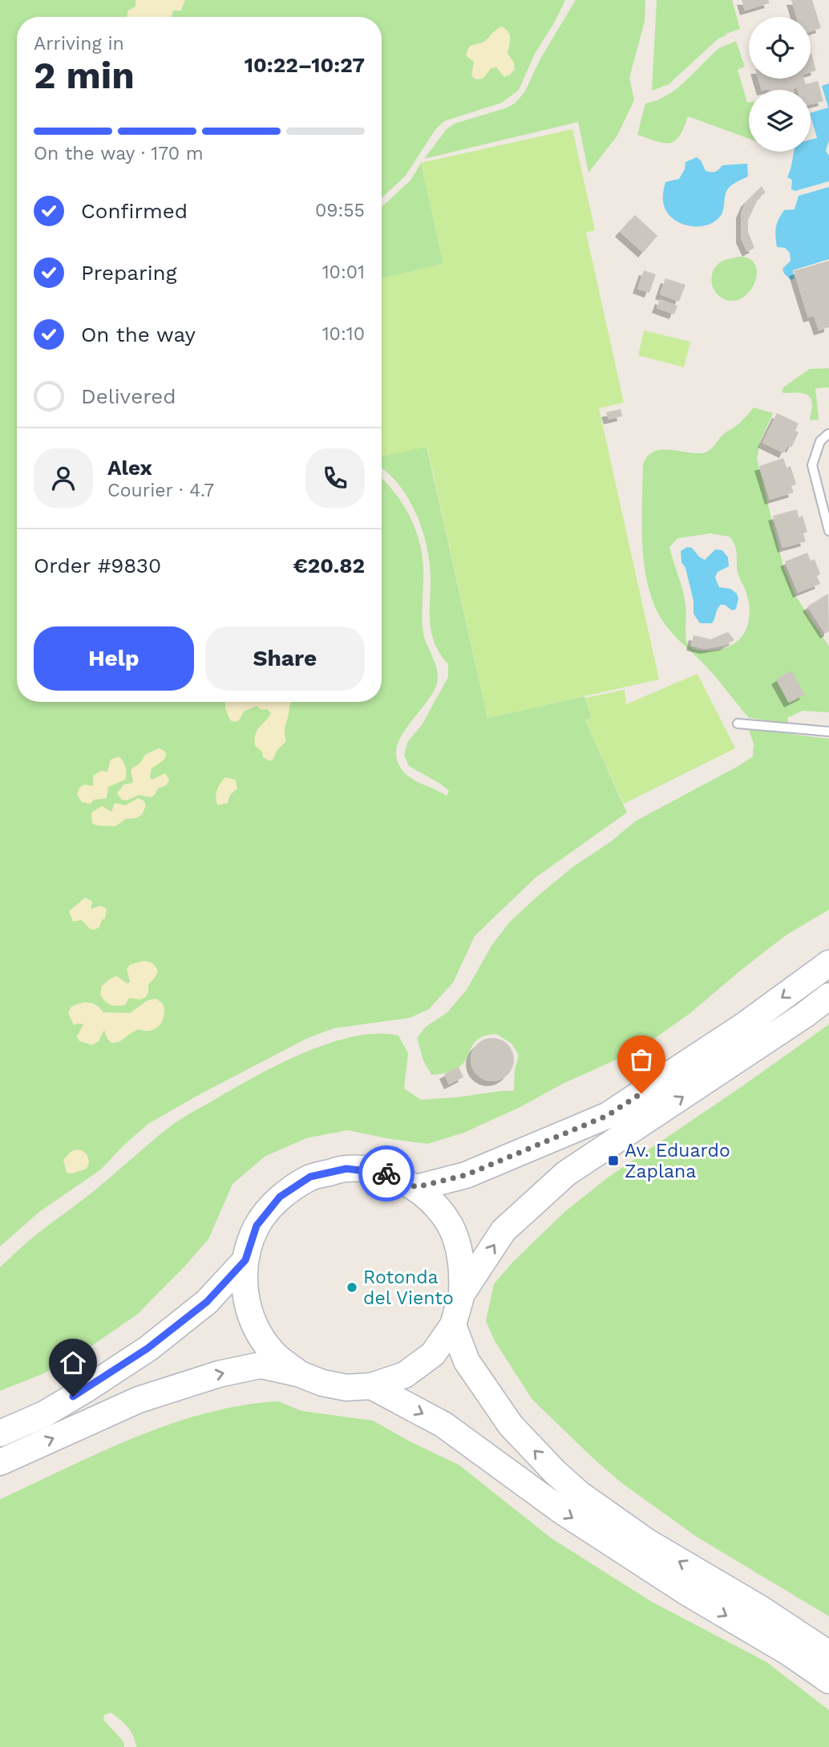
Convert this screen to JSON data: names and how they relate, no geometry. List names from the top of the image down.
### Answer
{
  "places": {
    "transit": ["Av. Eduardo Zaplana"],
    "other": ["Rotonda del Viento"]
  },
  "page": {
    "heading": ["2 min", "Arriving in", "10:22–10:27"],
    "panel": [
      "Alex",
      "Courier · 4.7",
      "Order #9830",
      "€20.82"
    ],
    "bar": "On the way · 170 m",
    "list": [
      ["Confirmed", "09:55"],
      ["Preparing", "10:01"],
      ["On the way", "10:10"],
      "Delivered"
    ],
    "buttons": ["Help", "Share"]
  }
}
